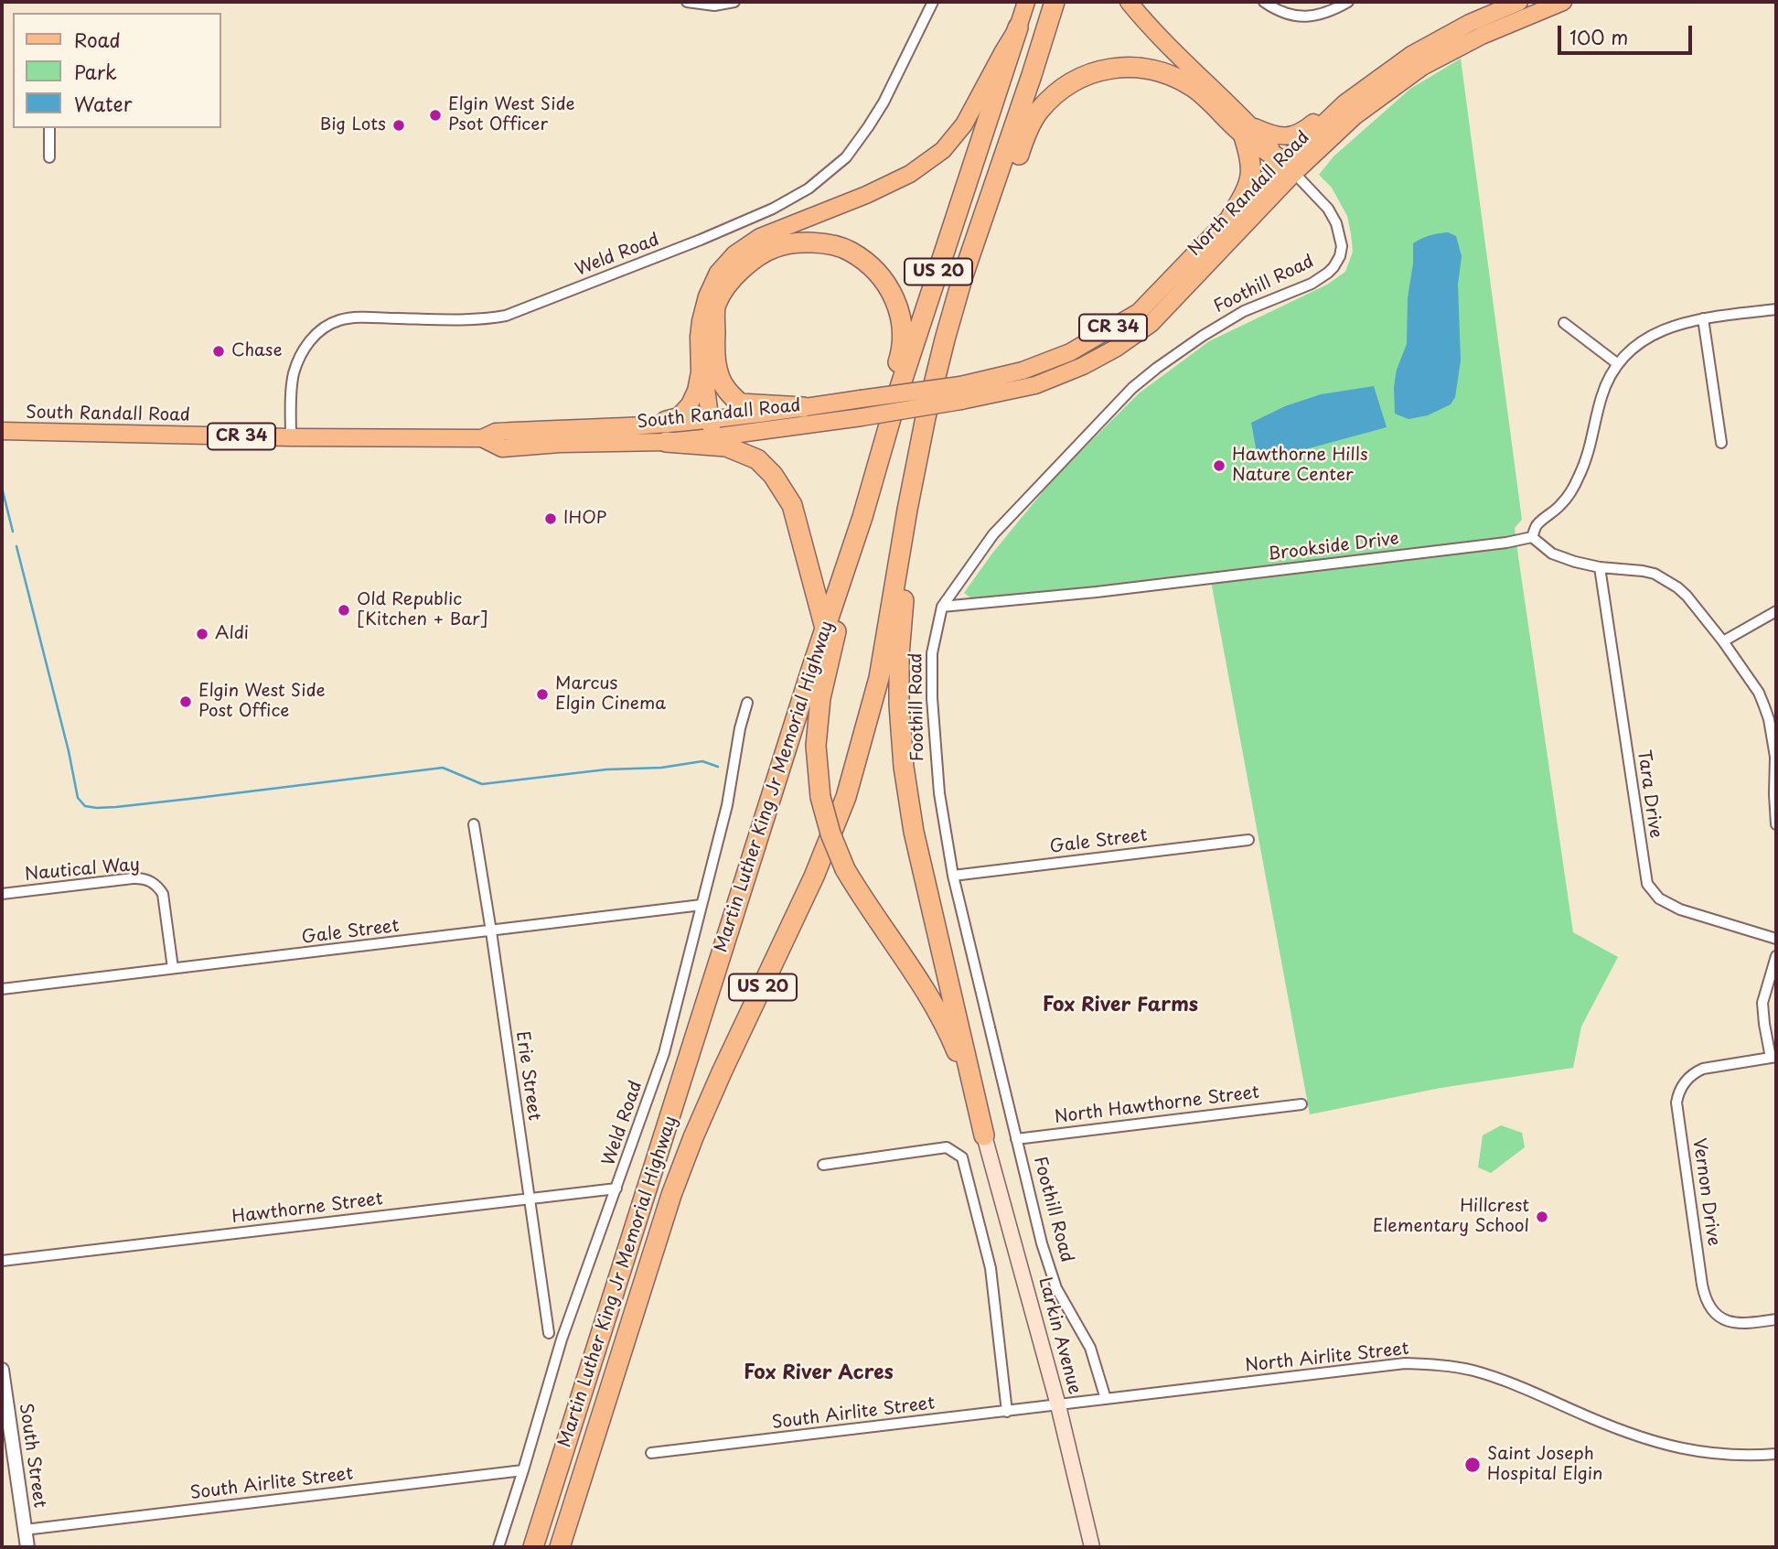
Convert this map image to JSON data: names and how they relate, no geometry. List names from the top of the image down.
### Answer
{
  "streets": {
    "highway": ["US 20", "Martin Luther King Jr Memorial Highway"],
    "main road": [
      "North Randall Road",
      "CR 34",
      "South Randall Road",
      "Larkin Avenue"
    ],
    "street": [
      "Weld Road",
      "Foothill Road",
      "Brookside Drive",
      "Tara Drive",
      "Gale Street",
      "Nautical Way",
      "Erie Street",
      "North Hawthorne Street",
      "Vernon Drive",
      "Hawthorne Street",
      "North Airlite Street",
      "South Airlite Street",
      "South Street"
    ]
  },
  "crossings": [
    ["North Randall Road", "Foothill Road"],
    ["North Randall Road", "South Randall Road"],
    ["Weld Road", "South Randall Road"],
    ["Weld Road", "Gale Street"],
    ["Weld Road", "Hawthorne Street"],
    ["Weld Road", "South Airlite Street"],
    ["US 20", "Martin Luther King Jr Memorial Highway"],
    ["Foothill Road", "Brookside Drive"],
    ["Foothill Road", "Gale Street"],
    ["Foothill Road", "North Hawthorne Street"],
    ["Foothill Road", "North Airlite Street"],
    ["Gale Street", "Nautical Way"],
    ["Gale Street", "Erie Street"],
    ["Erie Street", "Hawthorne Street"],
    ["Larkin Avenue", "North Airlite Street"],
    ["Larkin Avenue", "South Airlite Street"],
    ["North Airlite Street", "South Airlite Street"],
    ["South Airlite Street", "South Street"]
  ],
  "districts": ["Fox River Farms", "Fox River Acres"],
  "places": [
    "Elgin West Side Psot Officer",
    "Big Lots",
    "Chase",
    "Hawthorne Hills Nature Center",
    "IHOP",
    "Old Republic [Kitchen + Bar]",
    "Aldi",
    "Marcus Elgin Cinema",
    "Elgin West Side Post Office",
    "Hillcrest Elementary School",
    "Saint Joseph Hospital Elgin"
  ],
  "legend": ["Road", "Park", "Water"],
  "scale_bar": "100 m"
}
